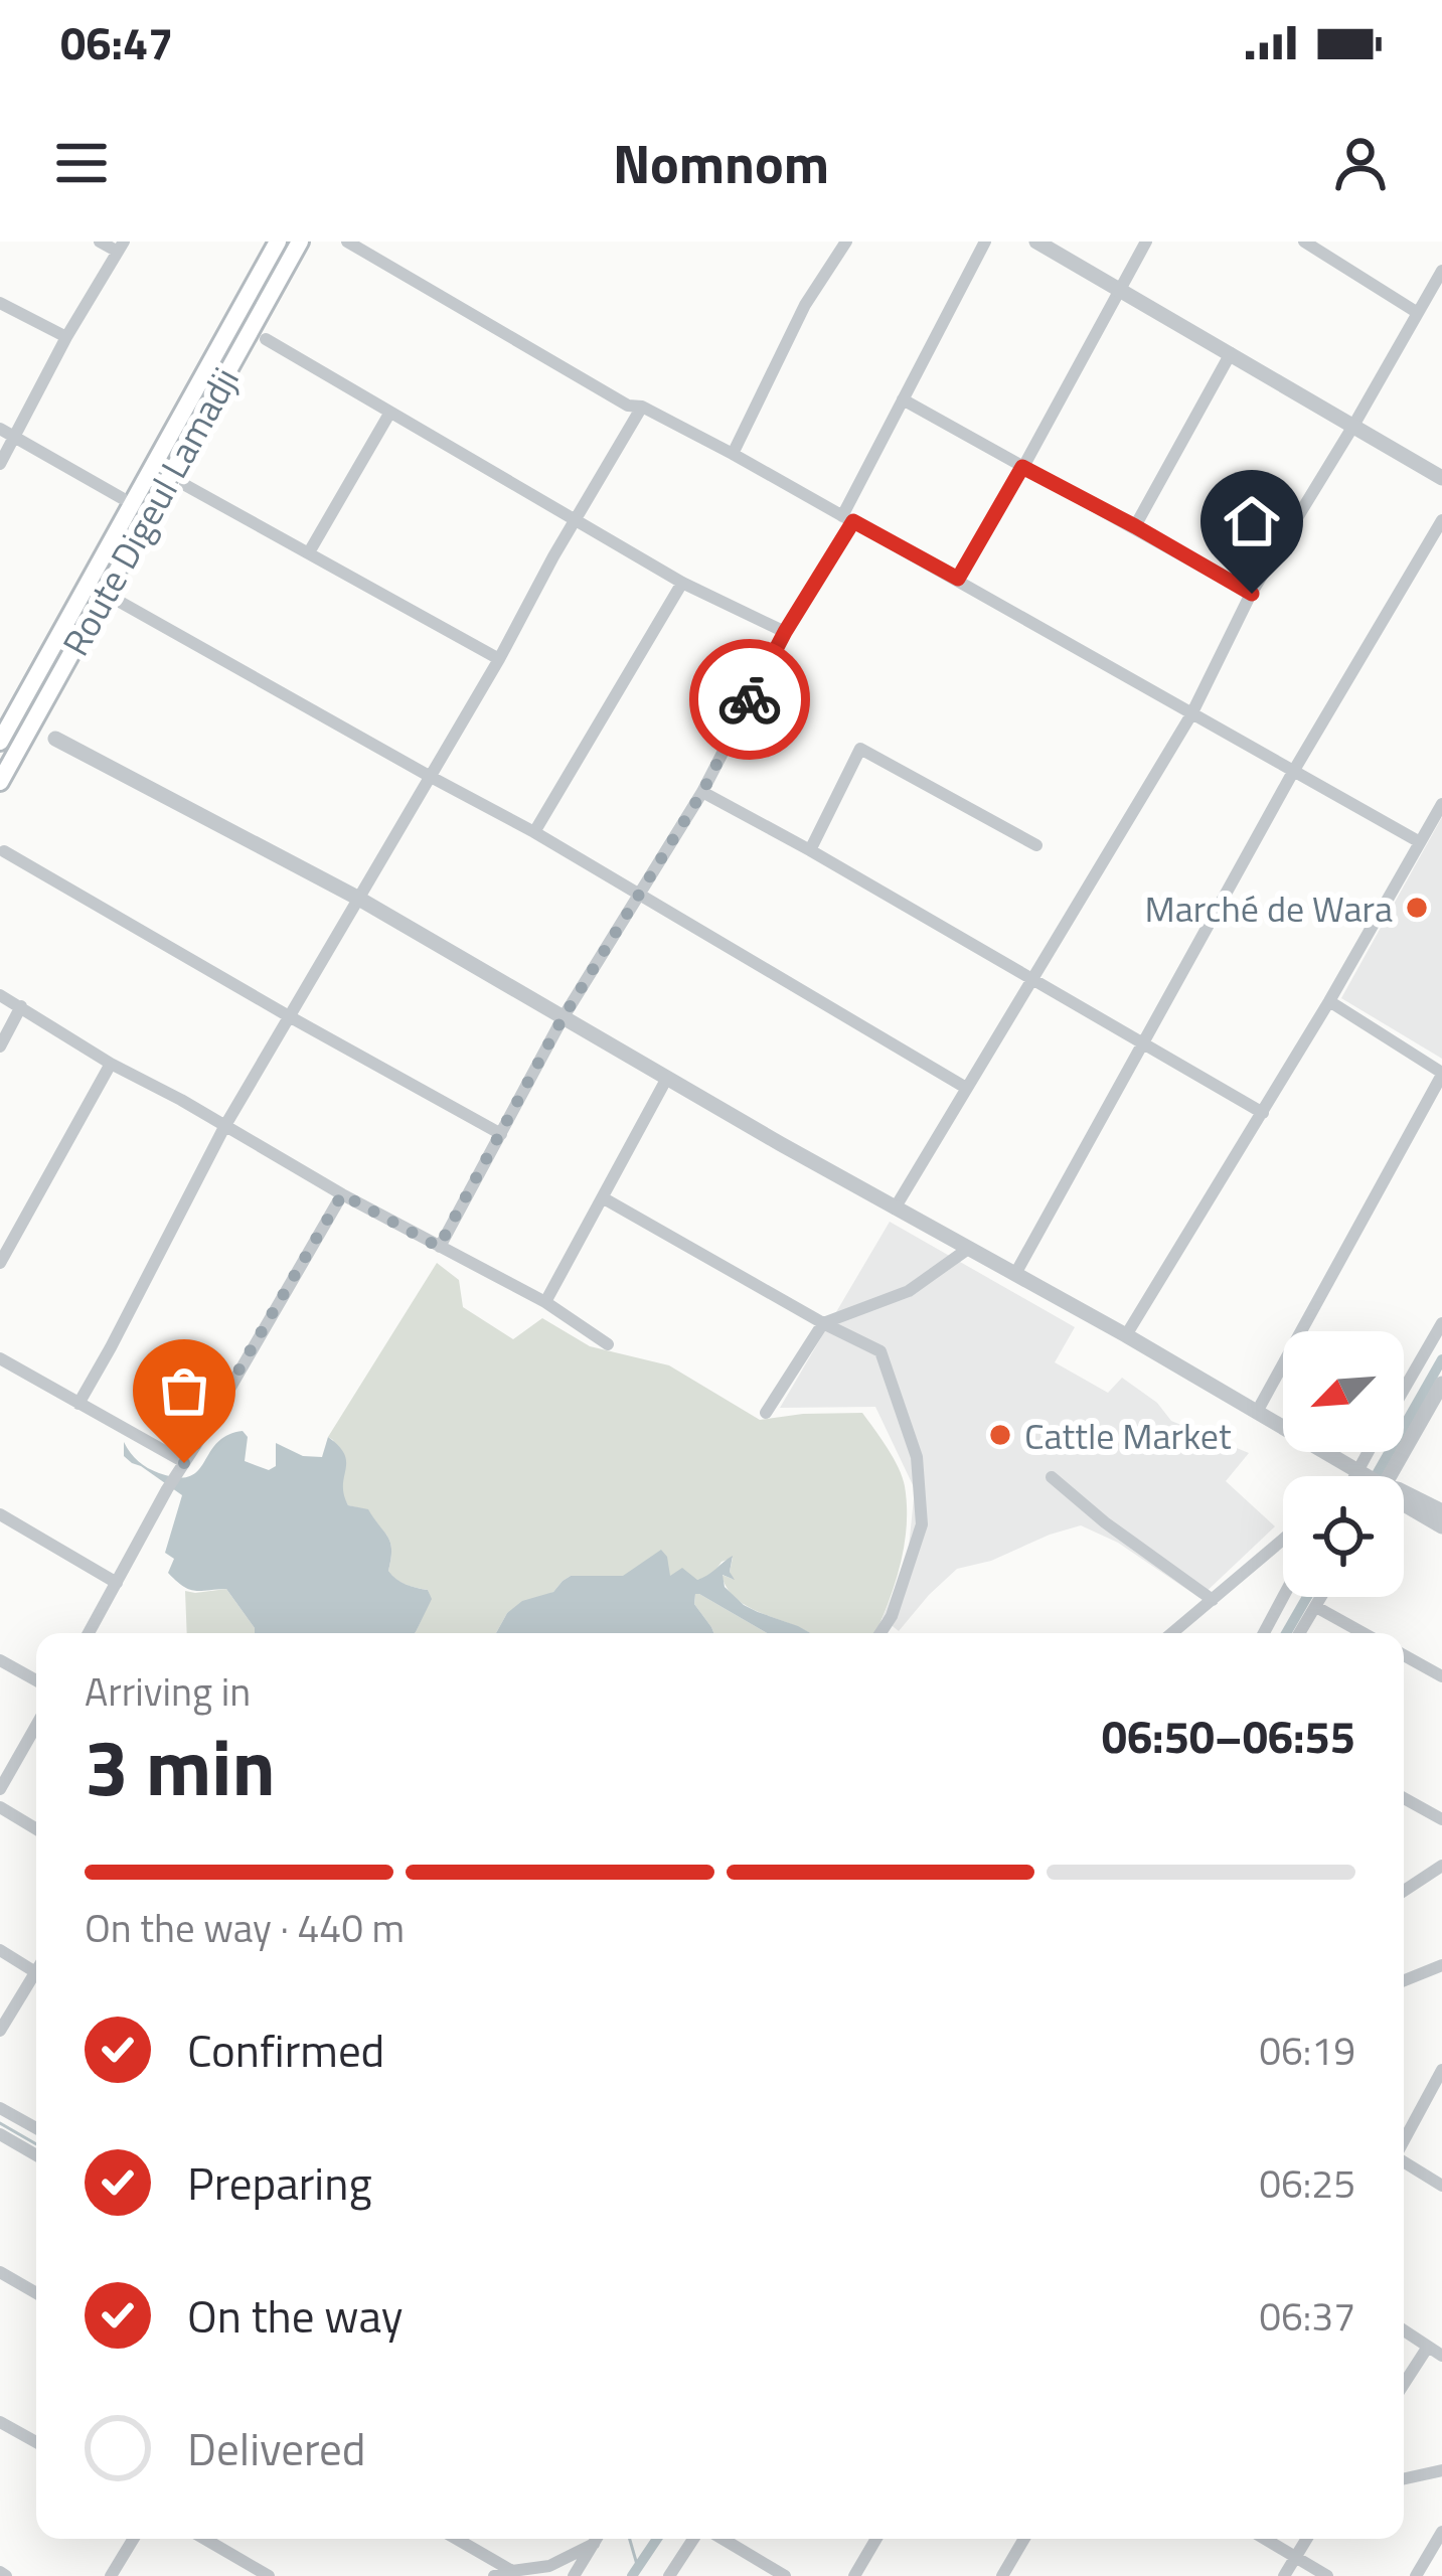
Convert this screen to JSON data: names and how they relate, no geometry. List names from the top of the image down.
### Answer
{
  "streets": {
    "main road": ["Route Digeul Lamadji"]
  },
  "places": ["Marché de Wara", "Cattle Market"],
  "north": "bottom left",
  "page": {
    "status": "06:47",
    "header": "Nomnom",
    "heading": ["3 min", "Arriving in", "06:50–06:55"],
    "bar": "On the way · 440 m",
    "list": [
      ["Confirmed", "06:19"],
      ["Preparing", "06:25"],
      ["On the way", "06:37"],
      "Delivered"
    ]
  }
}
